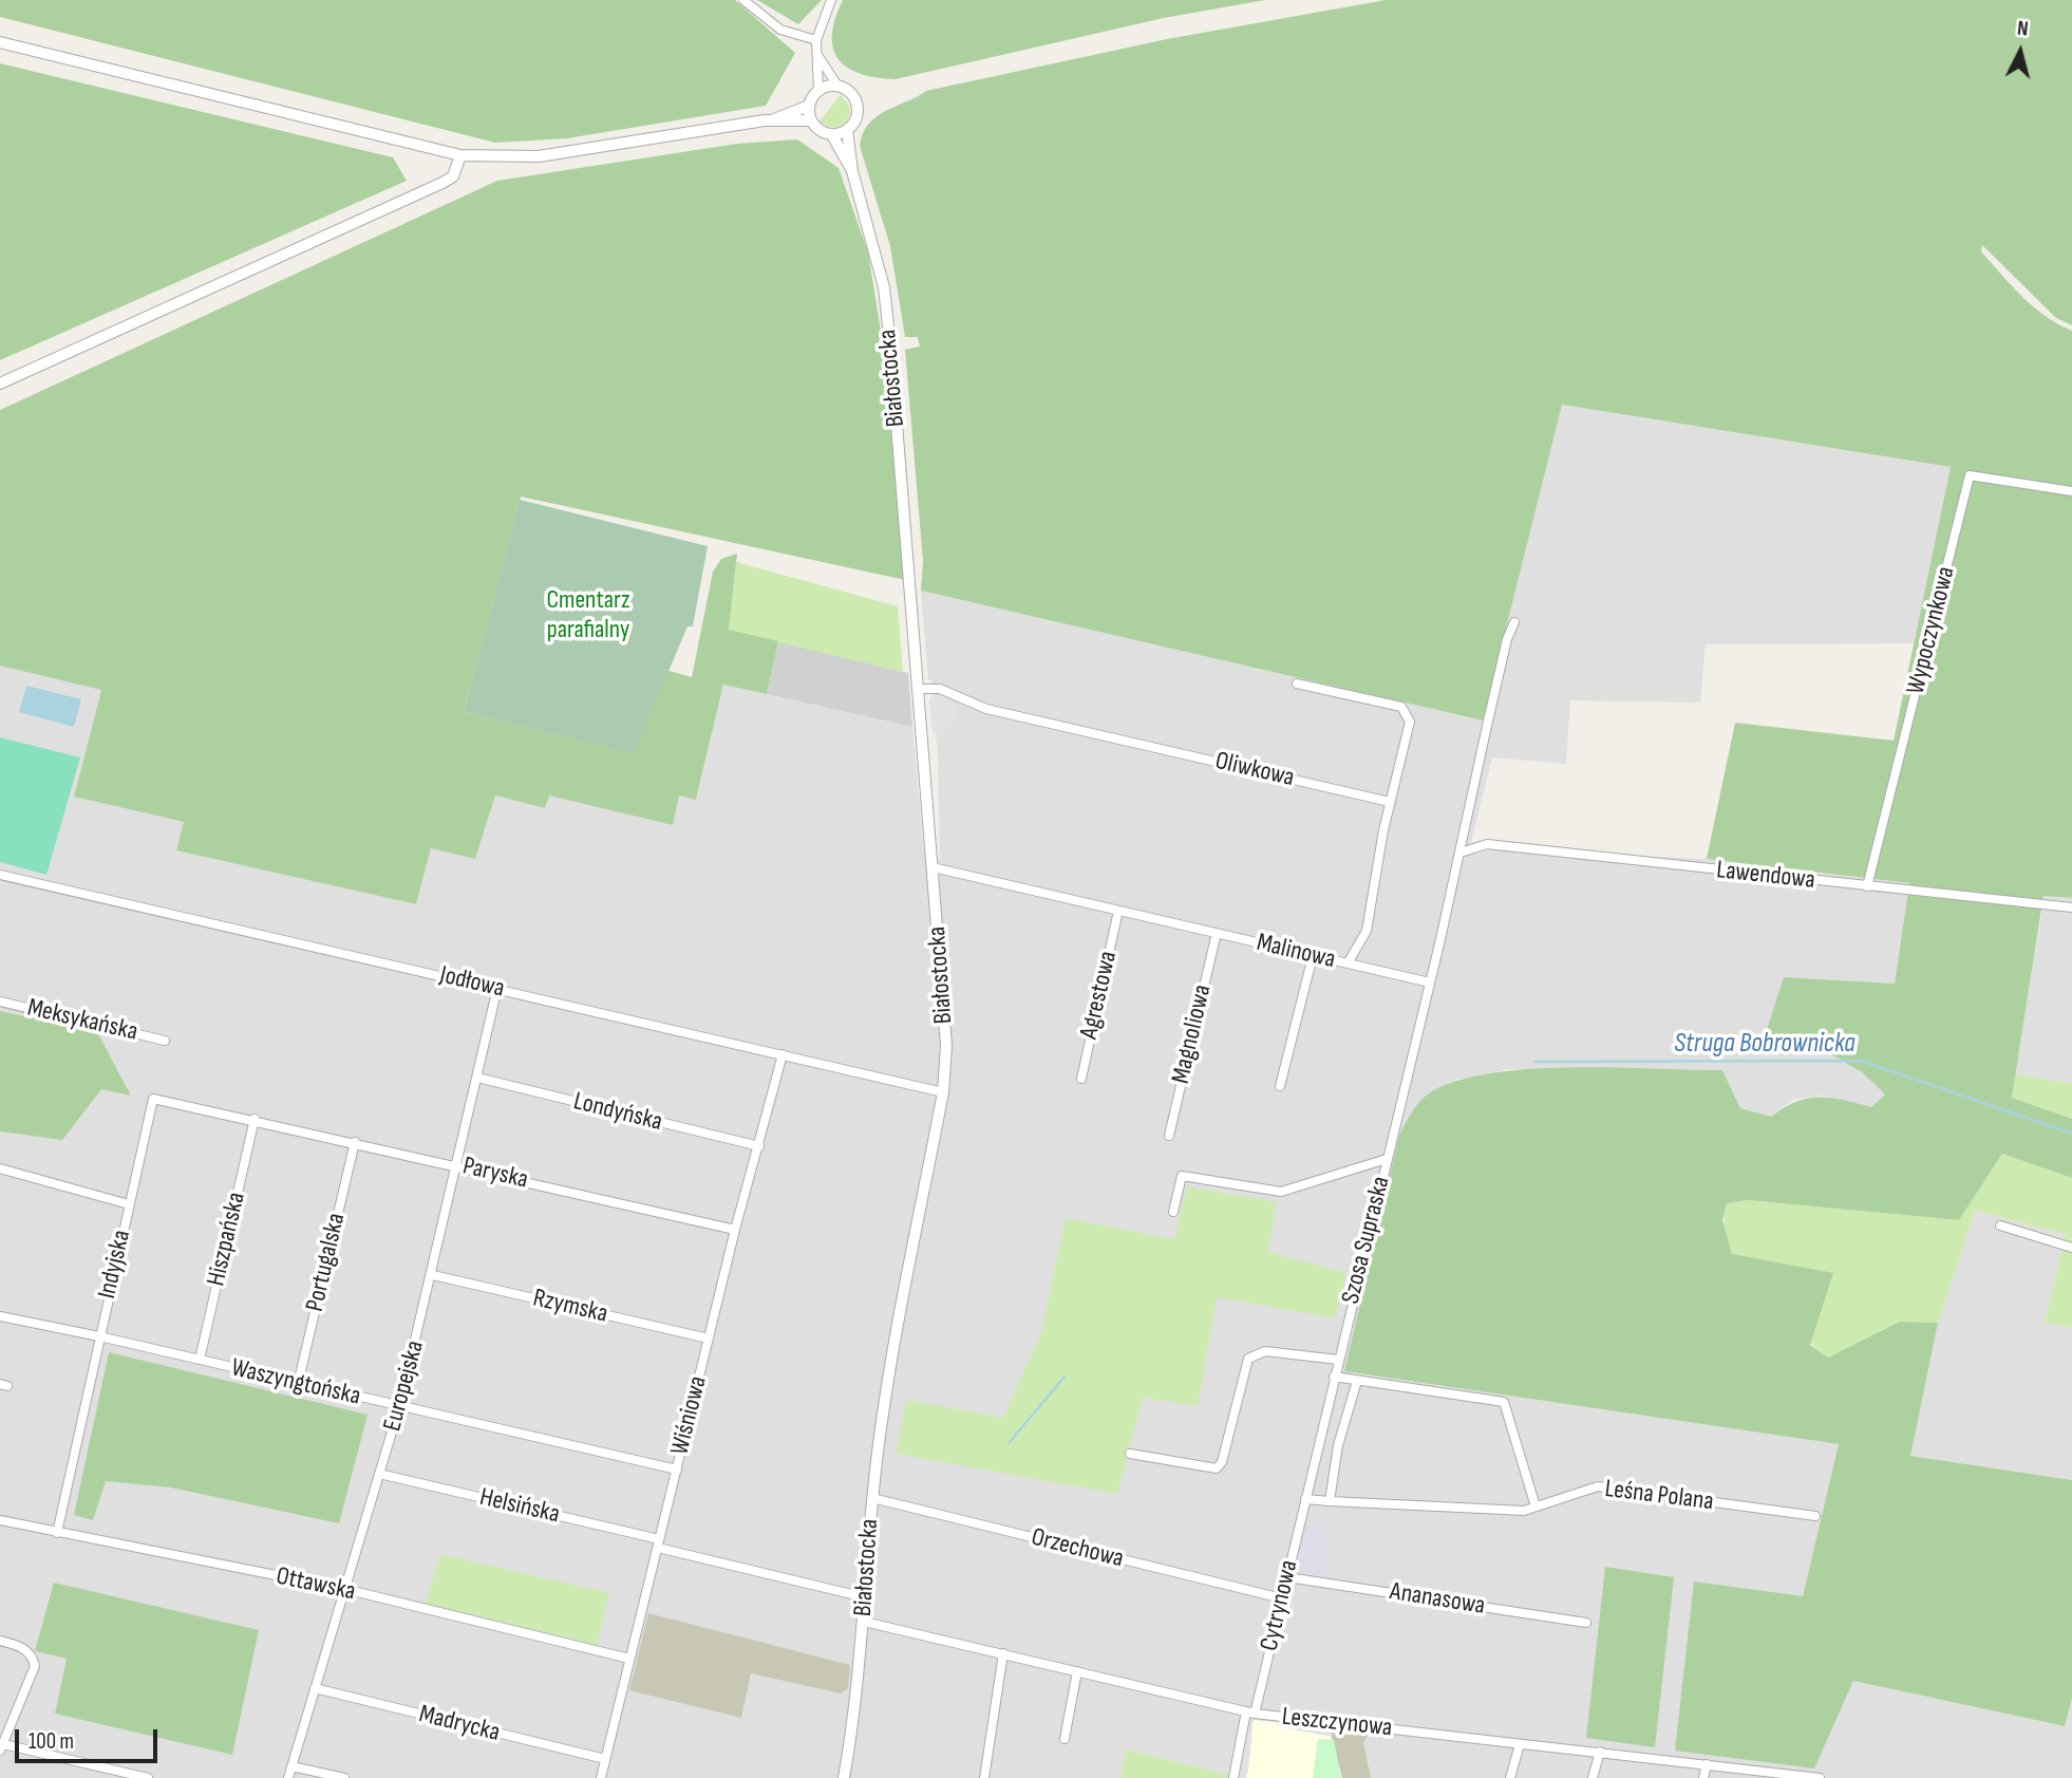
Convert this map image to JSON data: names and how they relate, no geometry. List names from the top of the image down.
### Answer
{
  "streets": {
    "street": [
      "Białostocka",
      "Wypoczynkowa",
      "Oliwkowa",
      "Lawendowa",
      "Malinowa",
      "Jodłowa",
      "Agrestowa",
      "Meksykańska",
      "Magnoliowa",
      "Londyńska",
      "Paryska",
      "Hiszpańska",
      "Szosa Supraska",
      "Portugalska",
      "Indyjska",
      "Rzymska",
      "Waszyngtońska",
      "Europejska",
      "Wiśniowa",
      "Leśna Polana",
      "Helsińska",
      "Orzechowa",
      "Ottawska",
      "Ananasowa",
      "Cytrynowa",
      "Leszczynowa",
      "Madrycka"
    ]
  },
  "crossings": [
    ["Białostocka", "Oliwkowa"],
    ["Białostocka", "Malinowa"],
    ["Białostocka", "Jodłowa"],
    ["Białostocka", "Helsińska"],
    ["Białostocka", "Orzechowa"],
    ["Białostocka", "Leszczynowa"],
    ["Wypoczynkowa", "Lawendowa"],
    ["Malinowa", "Agrestowa"],
    ["Malinowa", "Magnoliowa"],
    ["Malinowa", "Szosa Supraska"],
    ["Jodłowa", "Europejska"],
    ["Jodłowa", "Wiśniowa"],
    ["Londyńska", "Europejska"],
    ["Londyńska", "Wiśniowa"],
    ["Paryska", "Hiszpańska"],
    ["Paryska", "Portugalska"],
    ["Paryska", "Indyjska"],
    ["Paryska", "Europejska"],
    ["Paryska", "Wiśniowa"],
    ["Hiszpańska", "Indyjska"],
    ["Hiszpańska", "Waszyngtońska"],
    ["Szosa Supraska", "Leśna Polana"],
    ["Szosa Supraska", "Cytrynowa"],
    ["Portugalska", "Waszyngtońska"],
    ["Indyjska", "Waszyngtońska"],
    ["Indyjska", "Ottawska"],
    ["Rzymska", "Europejska"],
    ["Rzymska", "Wiśniowa"],
    ["Waszyngtońska", "Europejska"],
    ["Waszyngtońska", "Wiśniowa"],
    ["Europejska", "Helsińska"],
    ["Europejska", "Ottawska"],
    ["Europejska", "Madrycka"],
    ["Wiśniowa", "Helsińska"],
    ["Wiśniowa", "Ottawska"],
    ["Wiśniowa", "Madrycka"],
    ["Leśna Polana", "Cytrynowa"],
    ["Orzechowa", "Cytrynowa"],
    ["Ananasowa", "Cytrynowa"],
    ["Cytrynowa", "Leszczynowa"]
  ],
  "water": ["Struga Bobrownicka"],
  "parks": ["Cmentarz parafialny"],
  "scale_bar": "100 m",
  "north": "top"
}
